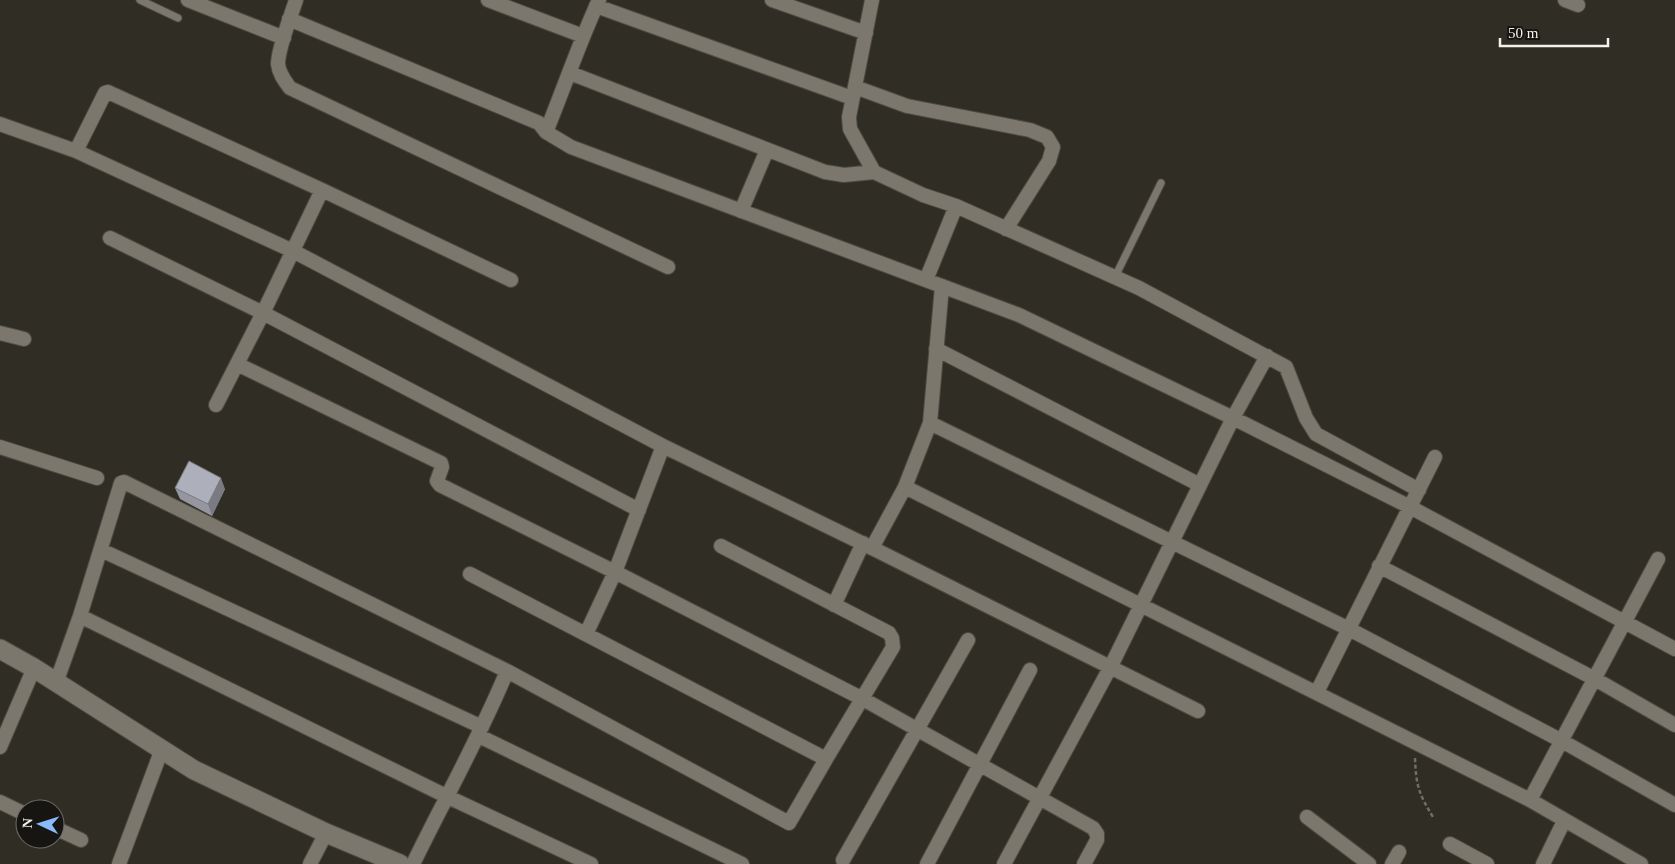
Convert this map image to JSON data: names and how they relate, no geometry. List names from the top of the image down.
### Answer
{
  "scale_bar": "50 m",
  "north": "left"
}
